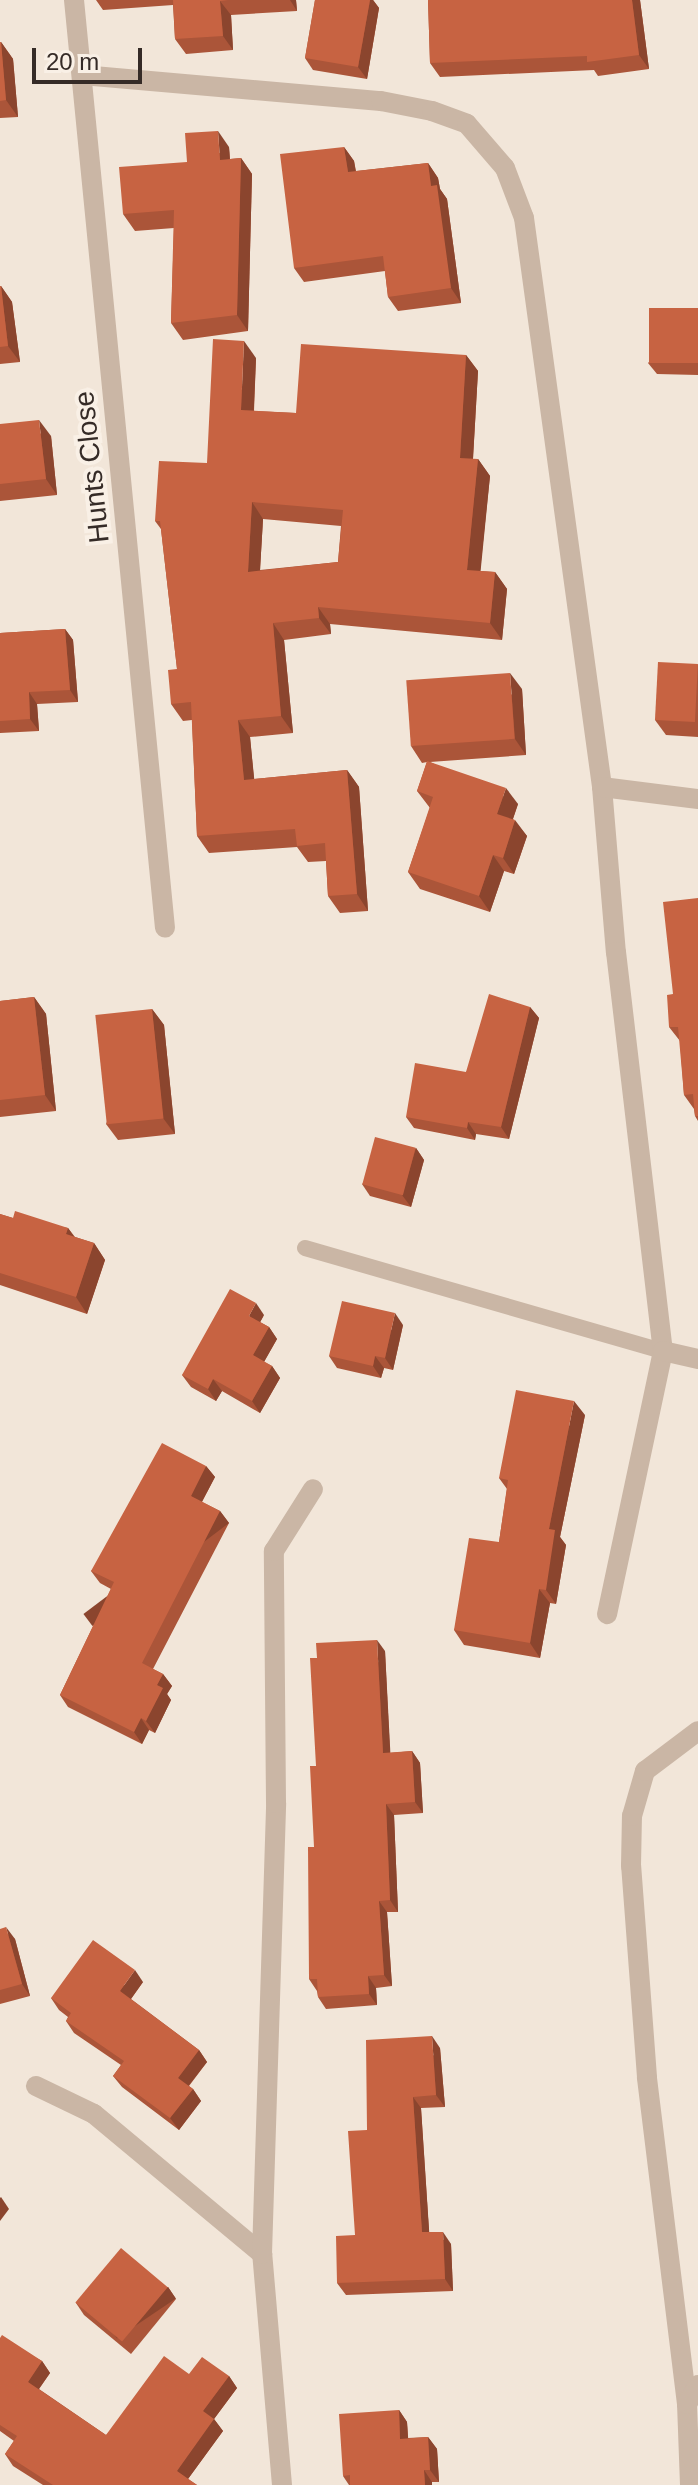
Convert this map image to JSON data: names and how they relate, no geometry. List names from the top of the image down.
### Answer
{
  "streets": {
    "street": ["Hunts Close"]
  },
  "scale_bar": "20 m"
}
